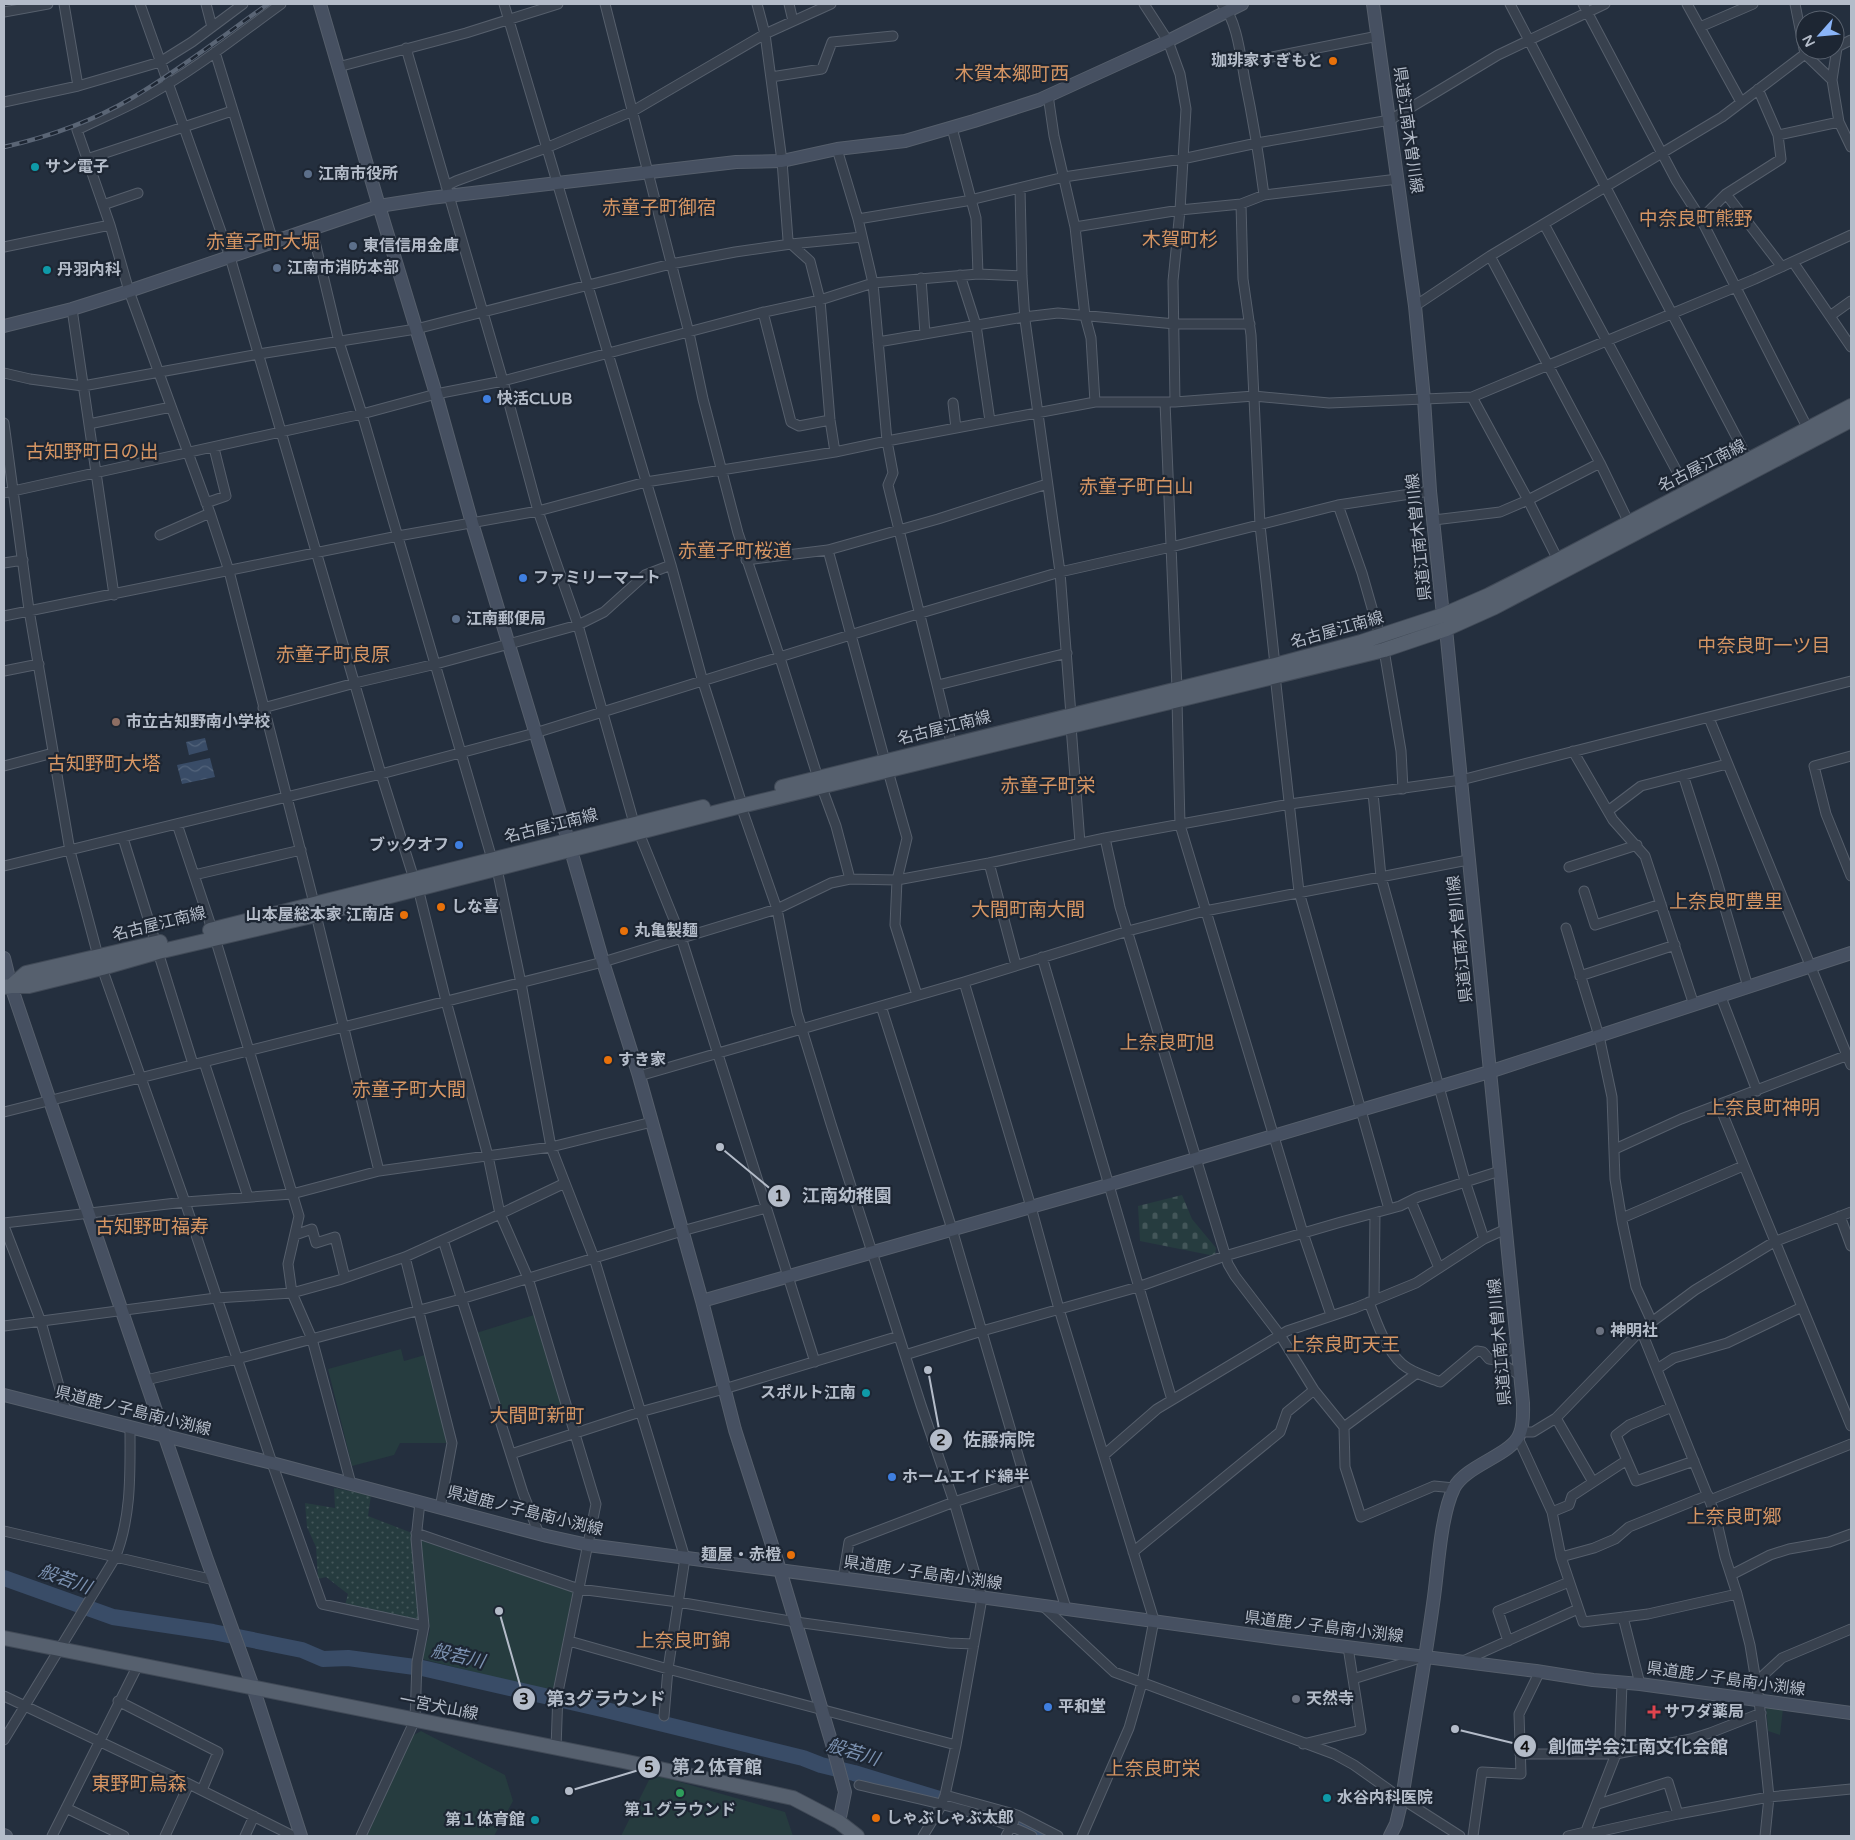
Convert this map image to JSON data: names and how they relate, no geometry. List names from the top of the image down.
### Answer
{
  "streets": {
    "main road": ["名古屋江南線", "一宮犬山線"],
    "street": ["県道江南木曽川線", "県道鹿ノ子島南小渕線"]
  },
  "crossings": [
    ["県道江南木曽川線", "名古屋江南線"]
  ],
  "districts": [
    "木賀本郷町西",
    "赤童子町御宿",
    "中奈良町熊野",
    "木賀町杉",
    "赤童子町大堀",
    "古知野町日の出",
    "赤童子町白山",
    "赤童子町桜道",
    "中奈良町一ツ目",
    "赤童子町良原",
    "古知野町大塔",
    "赤童子町栄",
    "上奈良町豊里",
    "大間町南大間",
    "上奈良町旭",
    "赤童子町大間",
    "上奈良町神明",
    "古知野町福寿",
    "上奈良町天王",
    "大間町新町",
    "上奈良町郷",
    "上奈良町錦",
    "上奈良町栄",
    "東野町烏森"
  ],
  "water": ["般若川"],
  "places": {
    "other": [
      "珈琲家すぎもと",
      "サン電子",
      "江南市役所",
      "東信信用金庫",
      "江南市消防本部",
      "丹羽内科",
      "快活CLUB",
      "ファミリーマート",
      "江南郵便局",
      "市立古知野南小学校",
      "ブックオフ",
      "しな喜",
      "山本屋総本家 江南店",
      "丸亀製麺",
      "すき家",
      "江南幼稚園",
      "神明社",
      "佐藤病院",
      "スポルト江南",
      "ホームエイド綿半",
      "麺屋・赤橙",
      "第3グラウンド",
      "天然寺",
      "平和堂",
      "創価学会江南文化会館",
      "第２体育館",
      "第１グラウンド",
      "水谷内科医院",
      "しゃぶしゃぶ太郎",
      "第１体育館"
    ],
    "health": ["サワダ薬局"]
  },
  "north": "bottom left"
}
